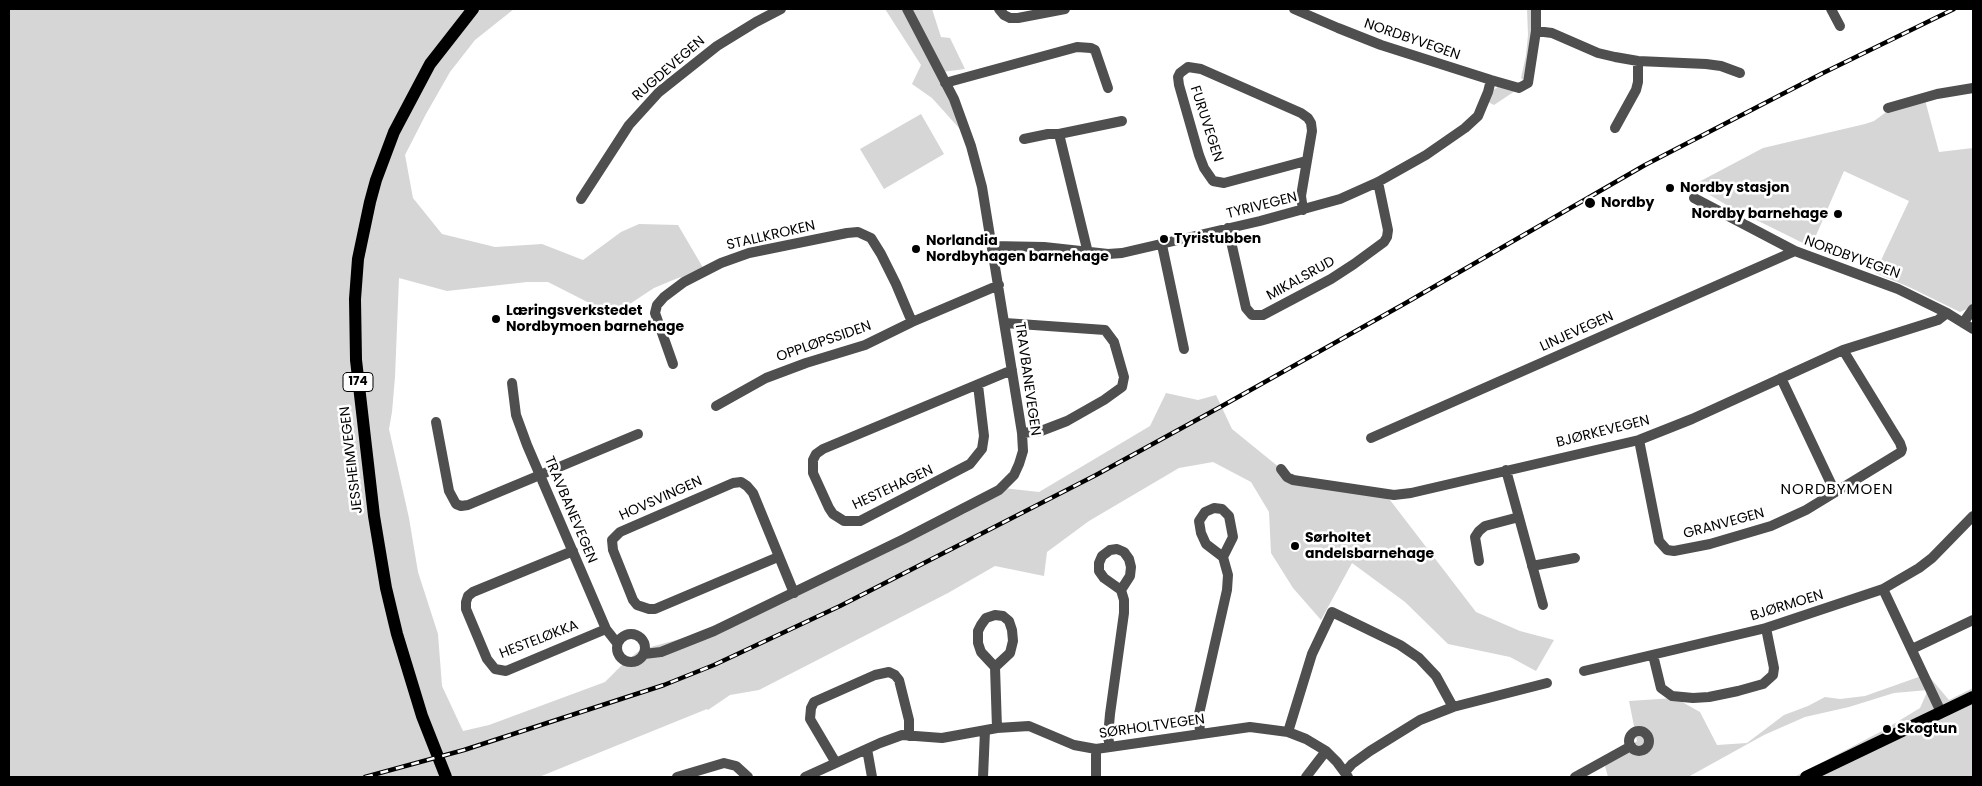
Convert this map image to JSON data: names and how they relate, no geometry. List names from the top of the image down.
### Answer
{
  "streets": {
    "main road": ["174", "JESSHEIMVEGEN"],
    "street": [
      "NORDBYVEGEN",
      "RUGDEVEGEN",
      "FURUVEGEN",
      "TYRIVEGEN",
      "STALLKROKEN",
      "MIKALSRUD",
      "LINJEVEGEN",
      "OPPLØPSSIDEN",
      "TRAVBANEVEGEN",
      "BJØRKEVEGEN",
      "HESTEHAGEN",
      "HOVSVINGEN",
      "GRANVEGEN",
      "BJØRMOEN",
      "HESTELØKKA",
      "SØRHOLTVEGEN"
    ]
  },
  "crossings": [
    ["NORDBYVEGEN", "TYRIVEGEN"],
    ["NORDBYVEGEN", "LINJEVEGEN"],
    ["NORDBYVEGEN", "BJØRKEVEGEN"],
    ["FURUVEGEN", "TYRIVEGEN"],
    ["TYRIVEGEN", "MIKALSRUD"],
    ["TYRIVEGEN", "TRAVBANEVEGEN"],
    ["STALLKROKEN", "OPPLØPSSIDEN"],
    ["OPPLØPSSIDEN", "TRAVBANEVEGEN"],
    ["TRAVBANEVEGEN", "HESTEHAGEN"],
    ["TRAVBANEVEGEN", "HOVSVINGEN"],
    ["TRAVBANEVEGEN", "HESTELØKKA"],
    ["BJØRKEVEGEN", "GRANVEGEN"]
  ],
  "districts": ["NORDBYMOEN"],
  "places": [
    "Nordby stasjon",
    "Nordby",
    "Nordby barnehage",
    "Tyristubben",
    "Norlandia Nordbyhagen barnehage",
    "Læringsverkstedet Nordbymoen barnehage",
    "Sørholtet andelsbarnehage",
    "Skogtun"
  ]
}
